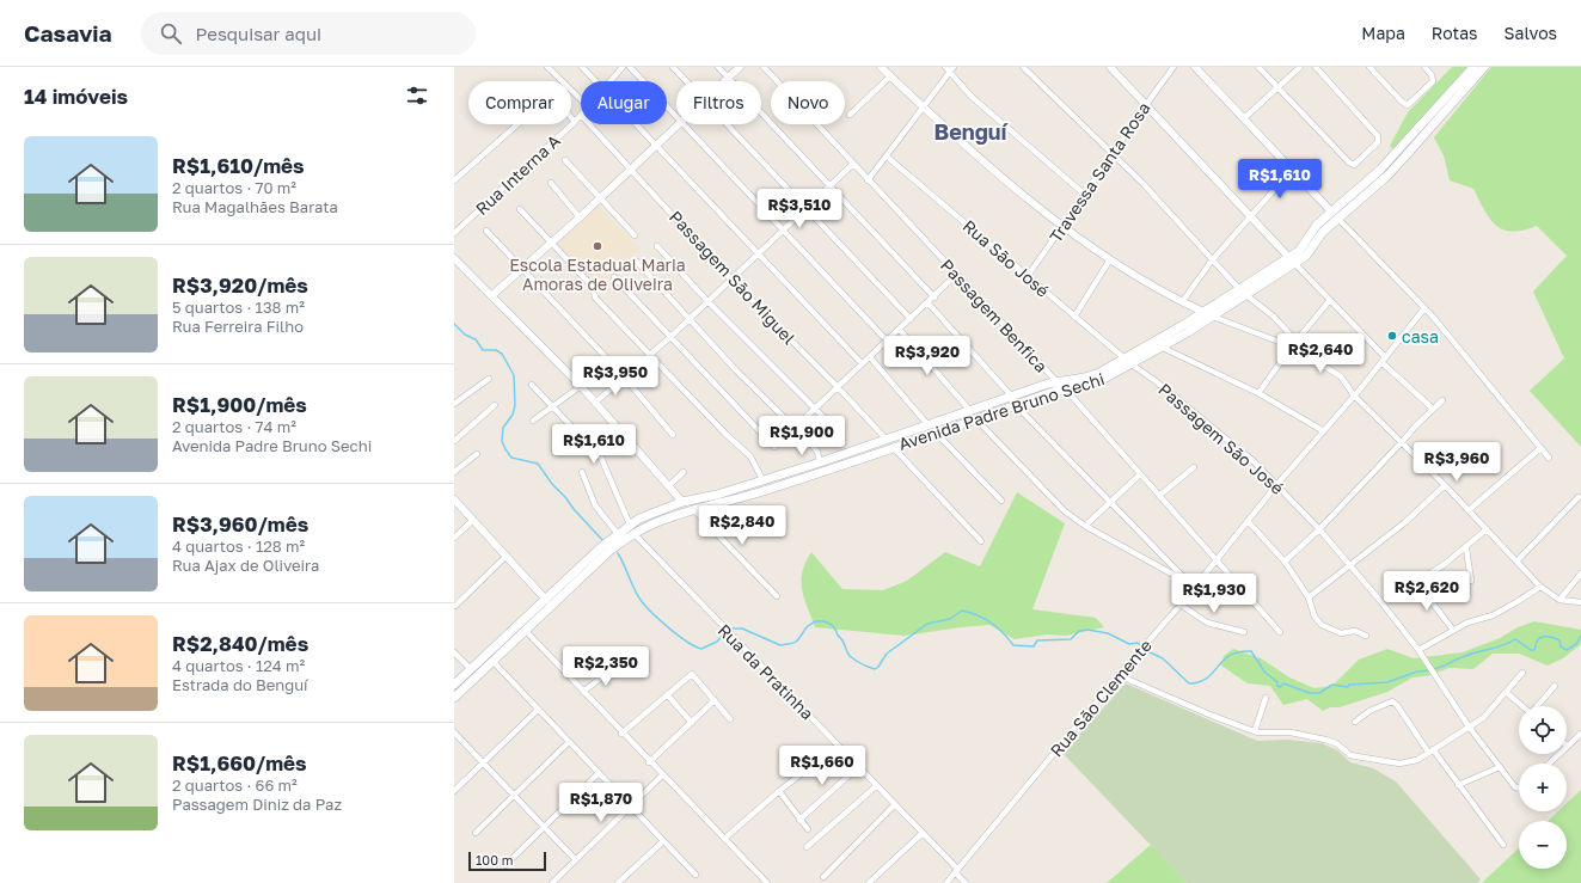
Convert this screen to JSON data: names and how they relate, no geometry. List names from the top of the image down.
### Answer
{
  "streets": {
    "main road": ["Avenida Padre Bruno Sechi"],
    "street": [
      "Travessa Santa Rosa",
      "Rua Interna A",
      "Rua São José",
      "Passagem São Miguel",
      "Passagem Benfica",
      "Passagem São José",
      "Rua da Pratinha",
      "Rua São Clemente"
    ]
  },
  "crossings": [
    ["Travessa Santa Rosa", "Rua São José"],
    ["Rua São José", "Avenida Padre Bruno Sechi"],
    ["Rua São José", "Passagem São José"],
    ["Passagem São Miguel", "Avenida Padre Bruno Sechi"],
    ["Passagem Benfica", "Avenida Padre Bruno Sechi"],
    ["Passagem Benfica", "Rua São Clemente"],
    ["Avenida Padre Bruno Sechi", "Passagem São José"],
    ["Avenida Padre Bruno Sechi", "Rua da Pratinha"],
    ["Passagem São José", "Rua São Clemente"],
    ["Rua da Pratinha", "Rua São Clemente"]
  ],
  "districts": ["Benguí"],
  "places": ["Escola Estadual Maria Amoras de Oliveira", "casa"],
  "scale_bar": "100 m",
  "page": {
    "header": "Casavia",
    "search": "Pesquisar aqui",
    "nav": ["Mapa", "Rotas", "Salvos"],
    "heading": "14 imóveis",
    "chip": [
      "Comprar",
      "Alugar",
      "Filtros",
      "Novo"
    ],
    "list": [
      {
        "name": "R$1,610/mês",
        "note": "2 quartos · 70 m² · Rua Magalhães Barata"
      },
      {
        "name": "R$3,920/mês",
        "note": "5 quartos · 138 m² · Rua Ferreira Filho"
      },
      {
        "name": "R$1,900/mês",
        "note": "2 quartos · 74 m² · Avenida Padre Bruno Sechi"
      },
      {
        "name": "R$3,960/mês",
        "note": "4 quartos · 128 m² · Rua Ajax de Oliveira"
      },
      {
        "name": "R$2,840/mês",
        "note": "4 quartos · 124 m² · Estrada do Benguí"
      },
      {
        "name": "R$1,660/mês",
        "note": "2 quartos · 66 m² · Passagem Diniz da Paz"
      }
    ],
    "price": [
      "R$1,610",
      "R$3,510",
      "R$2,640",
      "R$3,920",
      "R$3,950",
      "R$1,900",
      "R$1,610",
      "R$3,960",
      "R$2,840",
      "R$2,620",
      "R$1,930",
      "R$2,350",
      "R$1,660",
      "R$1,870"
    ],
    "map_buttons": ["+", "−"],
    "scale": "100 m"
  }
}
